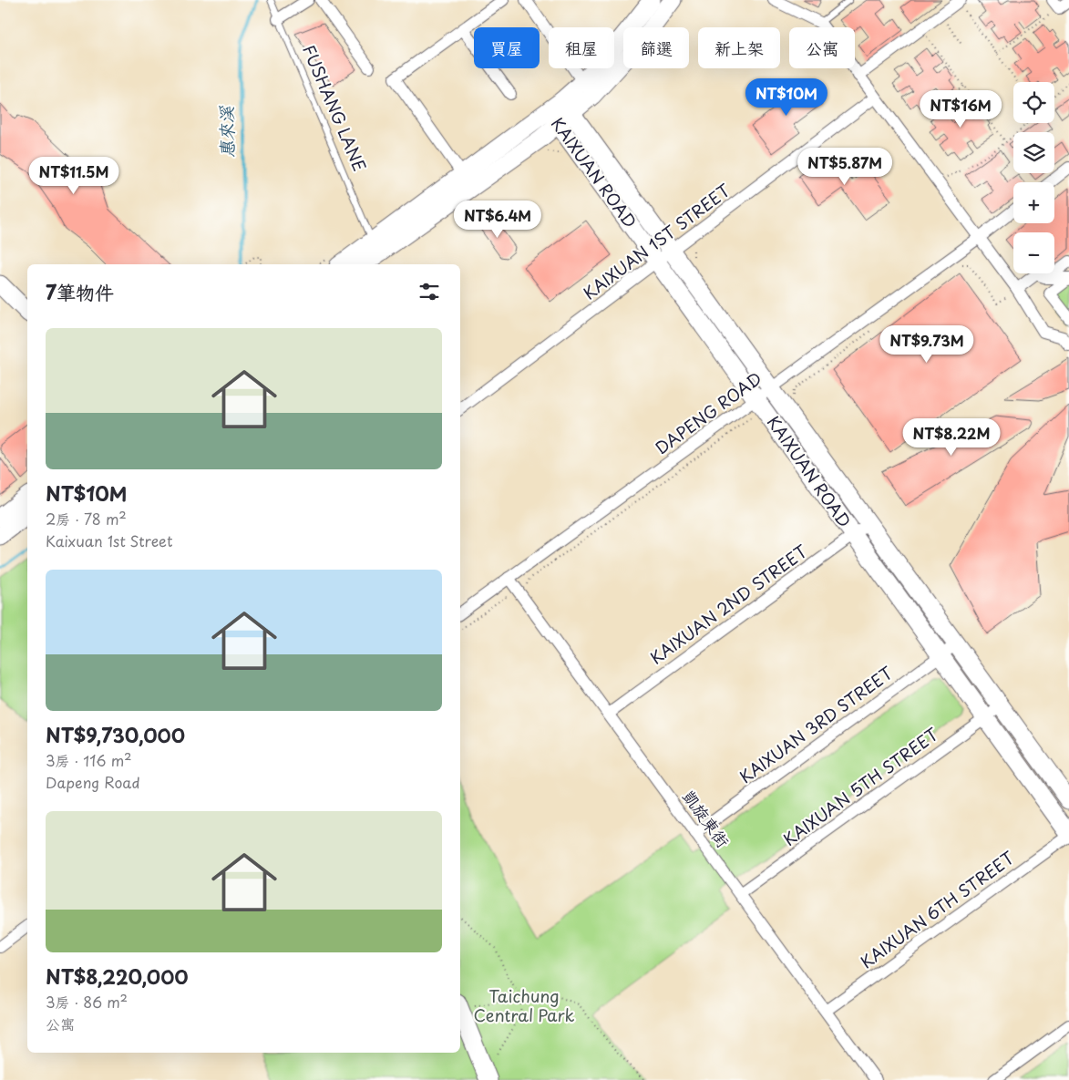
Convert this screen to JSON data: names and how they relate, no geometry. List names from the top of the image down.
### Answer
{
  "streets": {
    "street": [
      "KAIXUAN ROAD",
      "KAIXUAN 1ST STREET",
      "DAPENG ROAD",
      "KAIXUAN 2ND STREET",
      "KAIXUAN 3RD STREET",
      "KAIXUAN 5TH STREET",
      "凱旋東街",
      "KAIXUAN 6TH STREET"
    ],
    "lane": ["FUSHANG LANE"]
  },
  "crossings": [
    ["KAIXUAN ROAD", "KAIXUAN 1ST STREET"],
    ["KAIXUAN ROAD", "DAPENG ROAD"],
    ["KAIXUAN ROAD", "KAIXUAN 2ND STREET"],
    ["KAIXUAN ROAD", "KAIXUAN 3RD STREET"],
    ["KAIXUAN ROAD", "KAIXUAN 5TH STREET"],
    ["KAIXUAN ROAD", "KAIXUAN 6TH STREET"],
    ["DAPENG ROAD", "凱旋東街"],
    ["KAIXUAN 2ND STREET", "凱旋東街"],
    ["KAIXUAN 3RD STREET", "凱旋東街"],
    ["KAIXUAN 5TH STREET", "凱旋東街"],
    ["凱旋東街", "KAIXUAN 6TH STREET"]
  ],
  "water": ["惠來溪"],
  "parks": ["Taichung Central Park"],
  "page": {
    "chip": [
      "買屋",
      "租屋",
      "篩選",
      "新上架",
      "公寓"
    ],
    "price": [
      "NT$10M",
      "NT$16M",
      "NT$5.87M",
      "NT$11.5M",
      "NT$6.4M",
      "NT$9.73M",
      "NT$8.22M"
    ],
    "map_buttons": ["+", "−"],
    "heading": "7筆物件",
    "list": [
      {
        "name": "NT$10M",
        "note": "2房 · 78 m² · Kaixuan 1st Street"
      },
      {
        "name": "NT$9,730,000",
        "note": "3房 · 116 m² · Dapeng Road"
      },
      {
        "name": "NT$8,220,000",
        "note": "3房 · 86 m² · 公寓"
      }
    ]
  }
}
